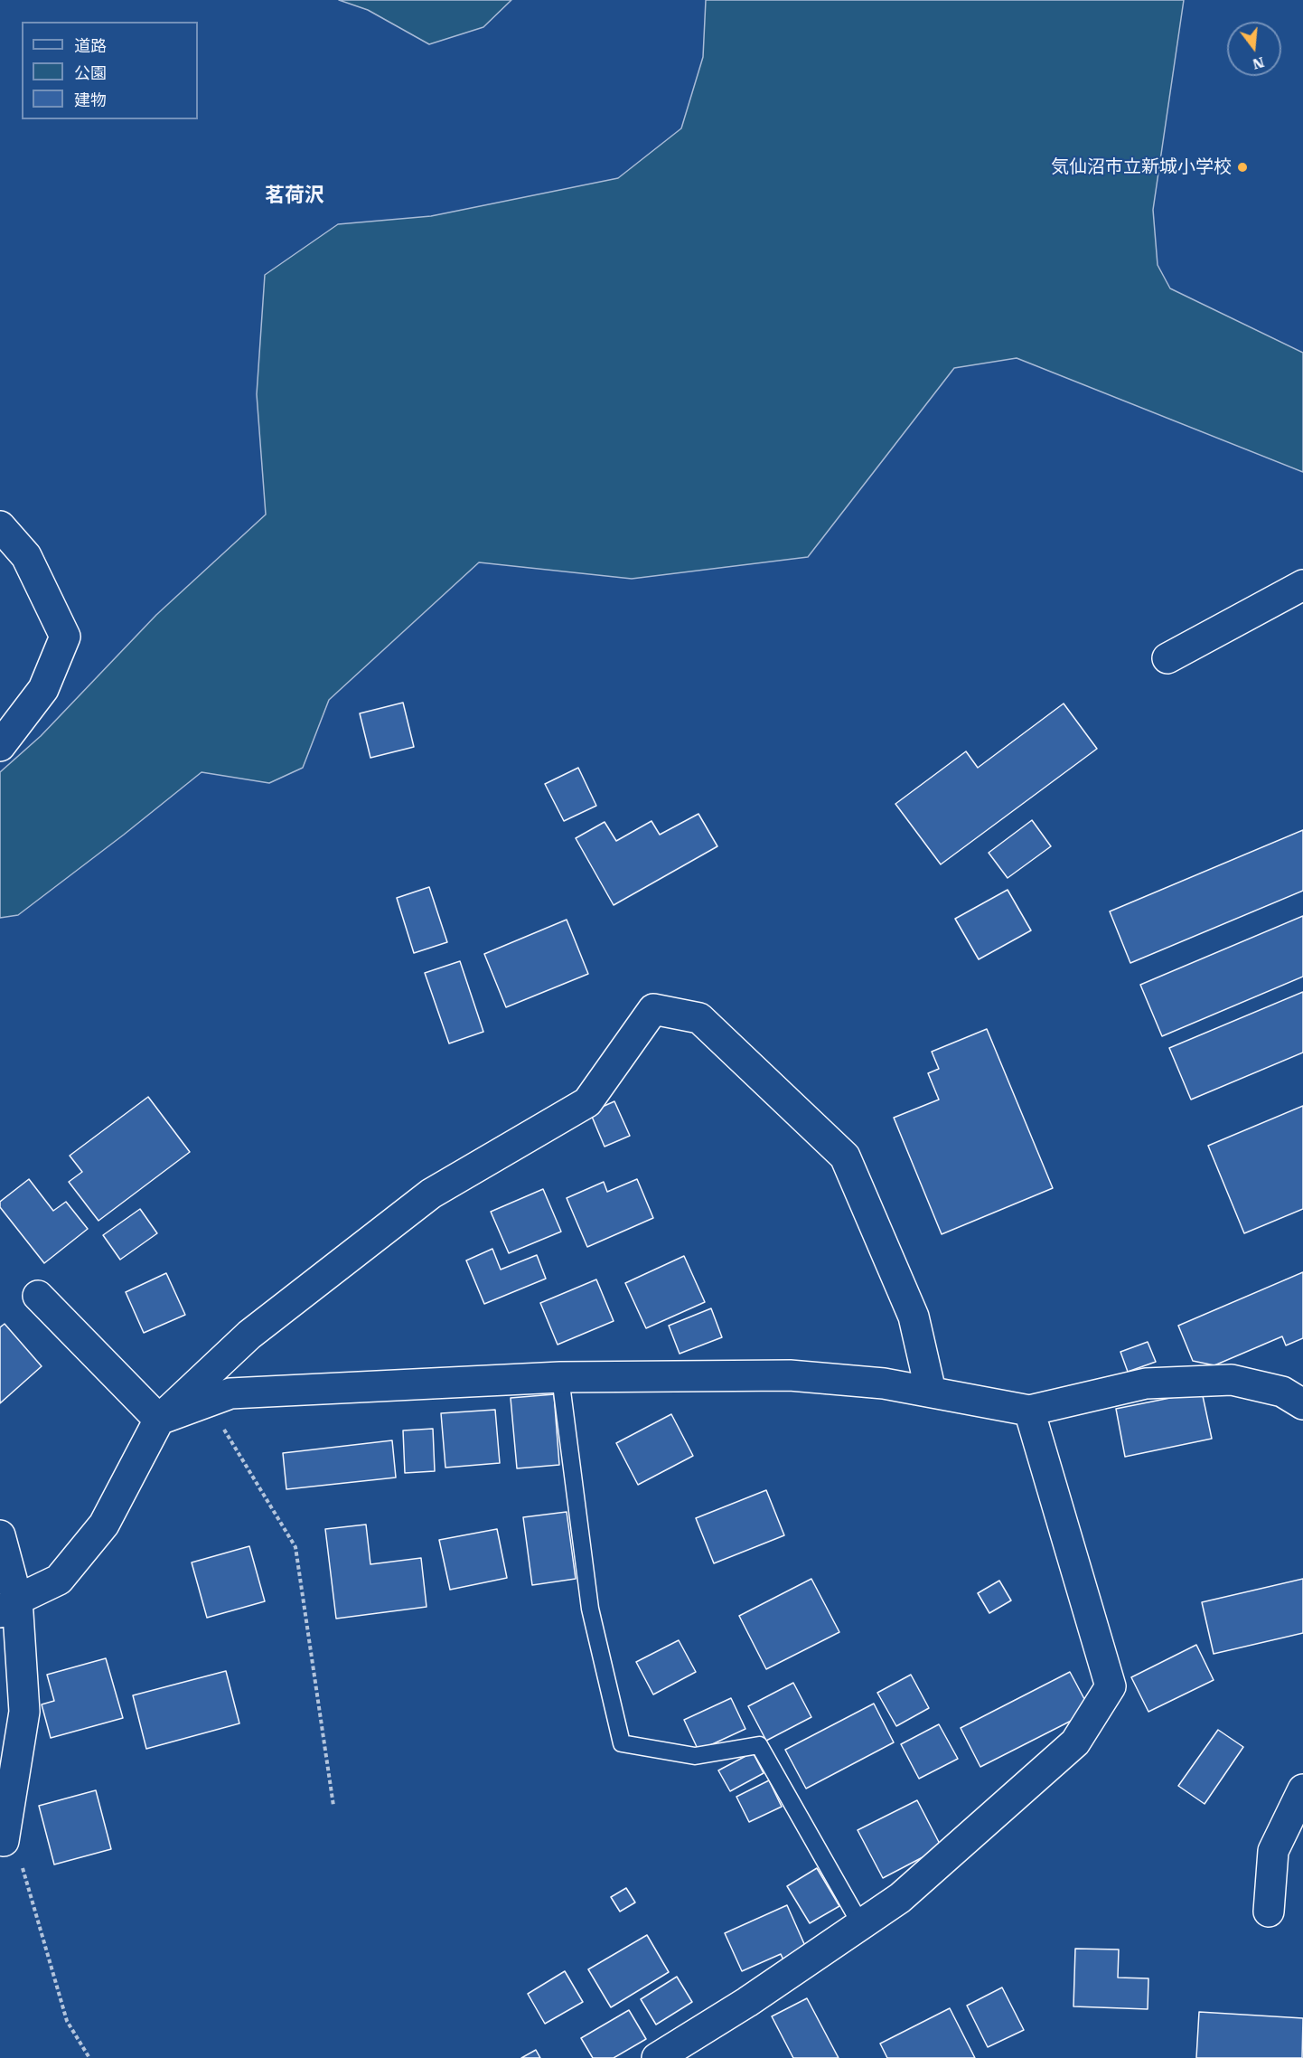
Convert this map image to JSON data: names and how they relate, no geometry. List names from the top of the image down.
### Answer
{
  "districts": ["茗荷沢"],
  "places": ["気仙沼市立新城小学校"],
  "legend": ["道路", "公園", "建物"],
  "north": "bottom"
}
